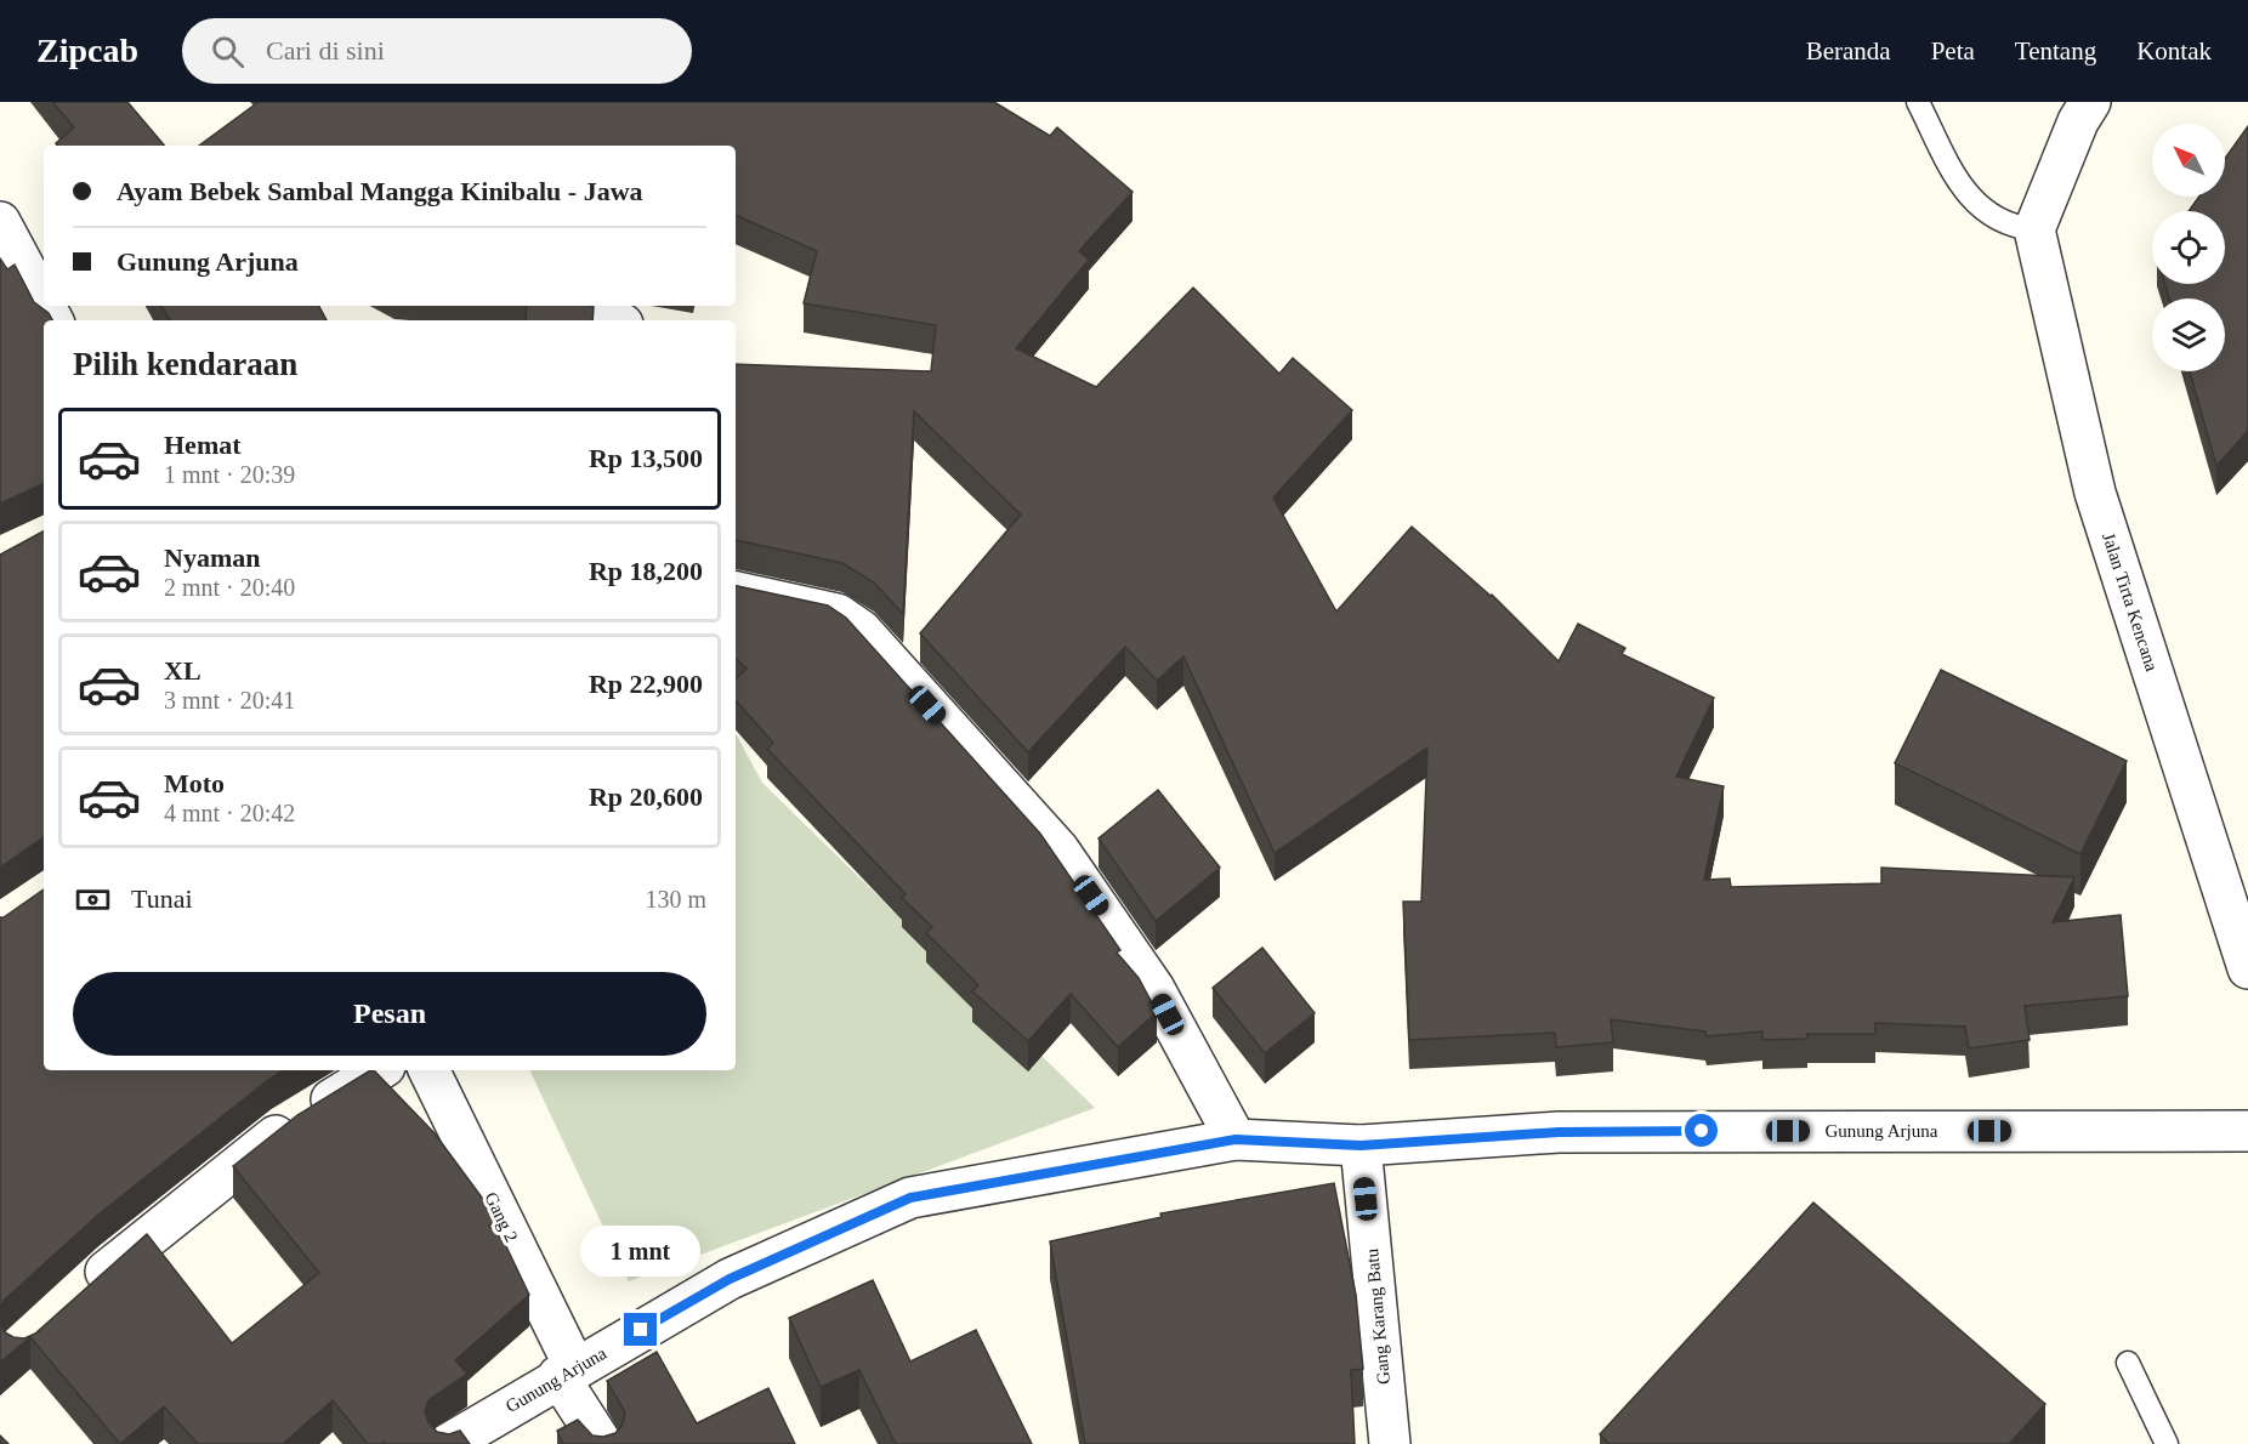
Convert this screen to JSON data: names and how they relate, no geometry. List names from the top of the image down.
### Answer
{
  "streets": {
    "street": [
      "Jalan Tirta Kencana",
      "Gunung Arjuna",
      "Gang 2",
      "Gang Karang Batu"
    ]
  },
  "crossings": [
    ["Gunung Arjuna", "Gang 2"],
    ["Gunung Arjuna", "Gang Karang Batu"]
  ],
  "north": "top left",
  "page": {
    "header": "Zipcab",
    "search": "Cari di sini",
    "nav": [
      "Beranda",
      "Peta",
      "Tentang",
      "Kontak"
    ],
    "banner": ["Ayam Bebek Sambal Mangga Kinibalu - Jawa", "Gunung Arjuna"],
    "heading": "Pilih kendaraan",
    "list": [
      {
        "name": "Hemat",
        "note": "1 mnt · 20:39",
        "value": "Rp 13,500"
      },
      {
        "name": "Nyaman",
        "note": "2 mnt · 20:40",
        "value": "Rp 18,200"
      },
      {
        "name": "XL",
        "note": "3 mnt · 20:41",
        "value": "Rp 22,900"
      },
      {
        "name": "Moto",
        "note": "4 mnt · 20:42",
        "value": "Rp 20,600"
      }
    ],
    "pay": ["Tunai", "130 m"],
    "buttons": "Pesan",
    "bubble": "1 mnt"
  }
}
